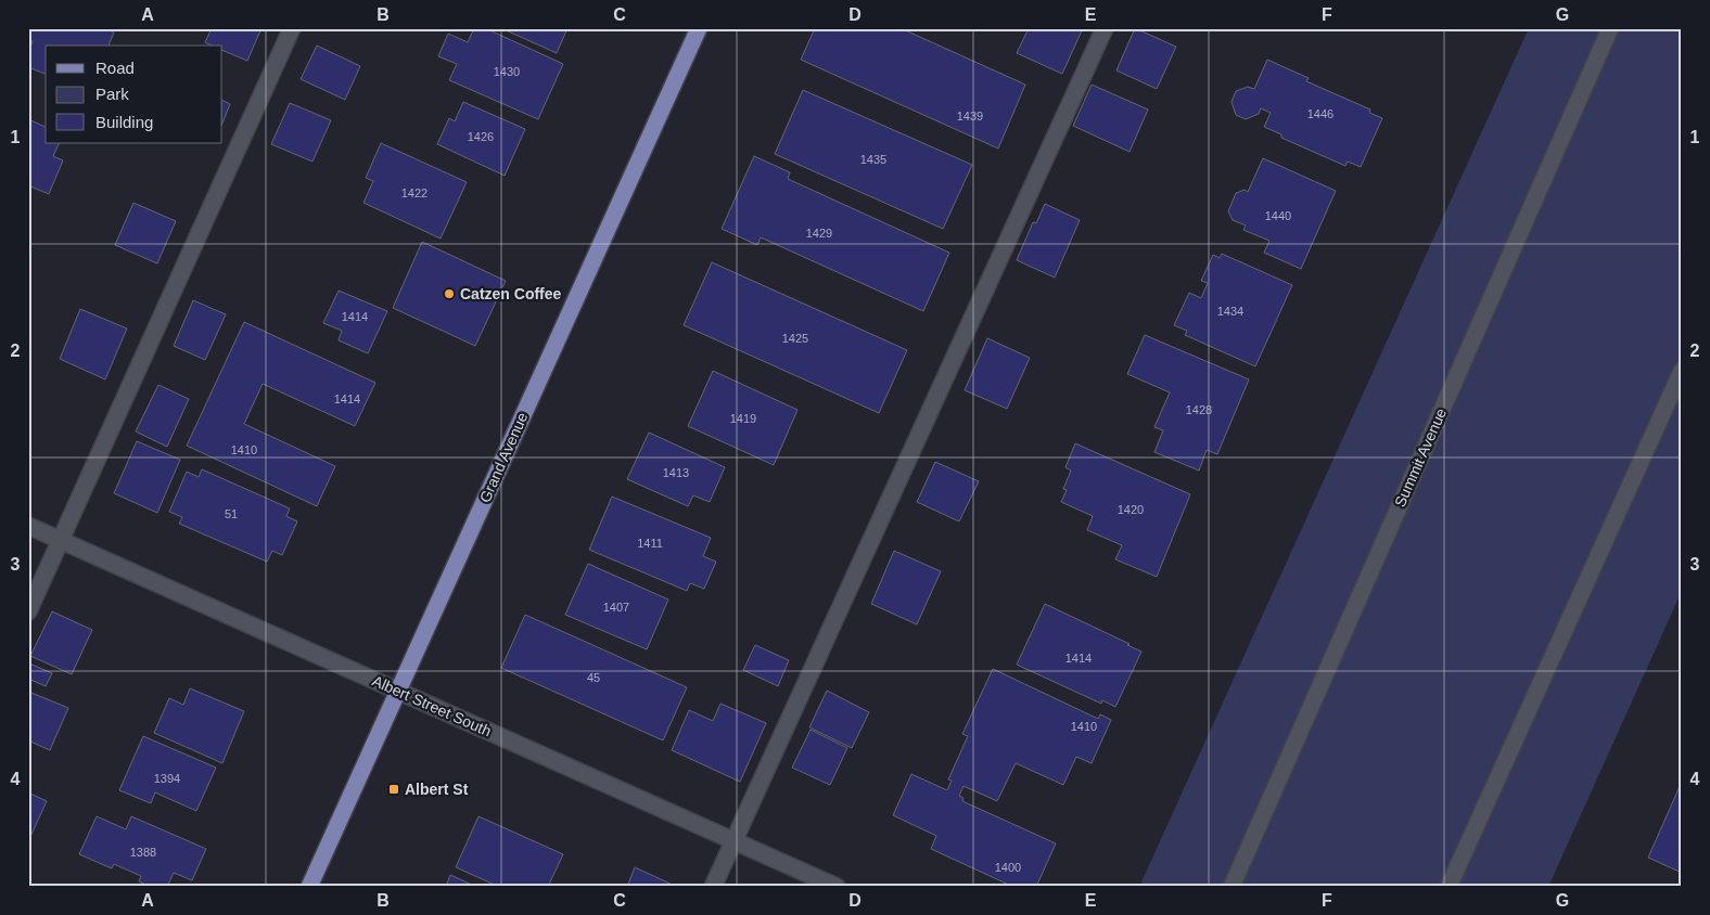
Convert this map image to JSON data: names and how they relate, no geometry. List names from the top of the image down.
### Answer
{
  "streets": {
    "main road": ["Grand Avenue"],
    "street": ["Summit Avenue", "Albert Street South"]
  },
  "crossings": [
    ["Grand Avenue", "Albert Street South"]
  ],
  "places": {
    "other": ["Catzen Coffee"],
    "transit": ["Albert St"]
  },
  "house_numbers": [
    "1430",
    "1446",
    "1439",
    "1426",
    "1435",
    "1422",
    "1440",
    "1429",
    "1434",
    "1414",
    "1425",
    "1414",
    "1428",
    "1419",
    "1410",
    "1413",
    "1420",
    "51",
    "1411",
    "1407",
    "1414",
    "45",
    "1410",
    "1394",
    "1388",
    "1400"
  ],
  "legend": ["Road", "Park", "Building"],
  "grid": {
    "columns": [
      "A",
      "B",
      "C",
      "D",
      "E",
      "F",
      "G"
    ],
    "rows": [
      "1",
      "2",
      "3",
      "4"
    ]
  }
}
